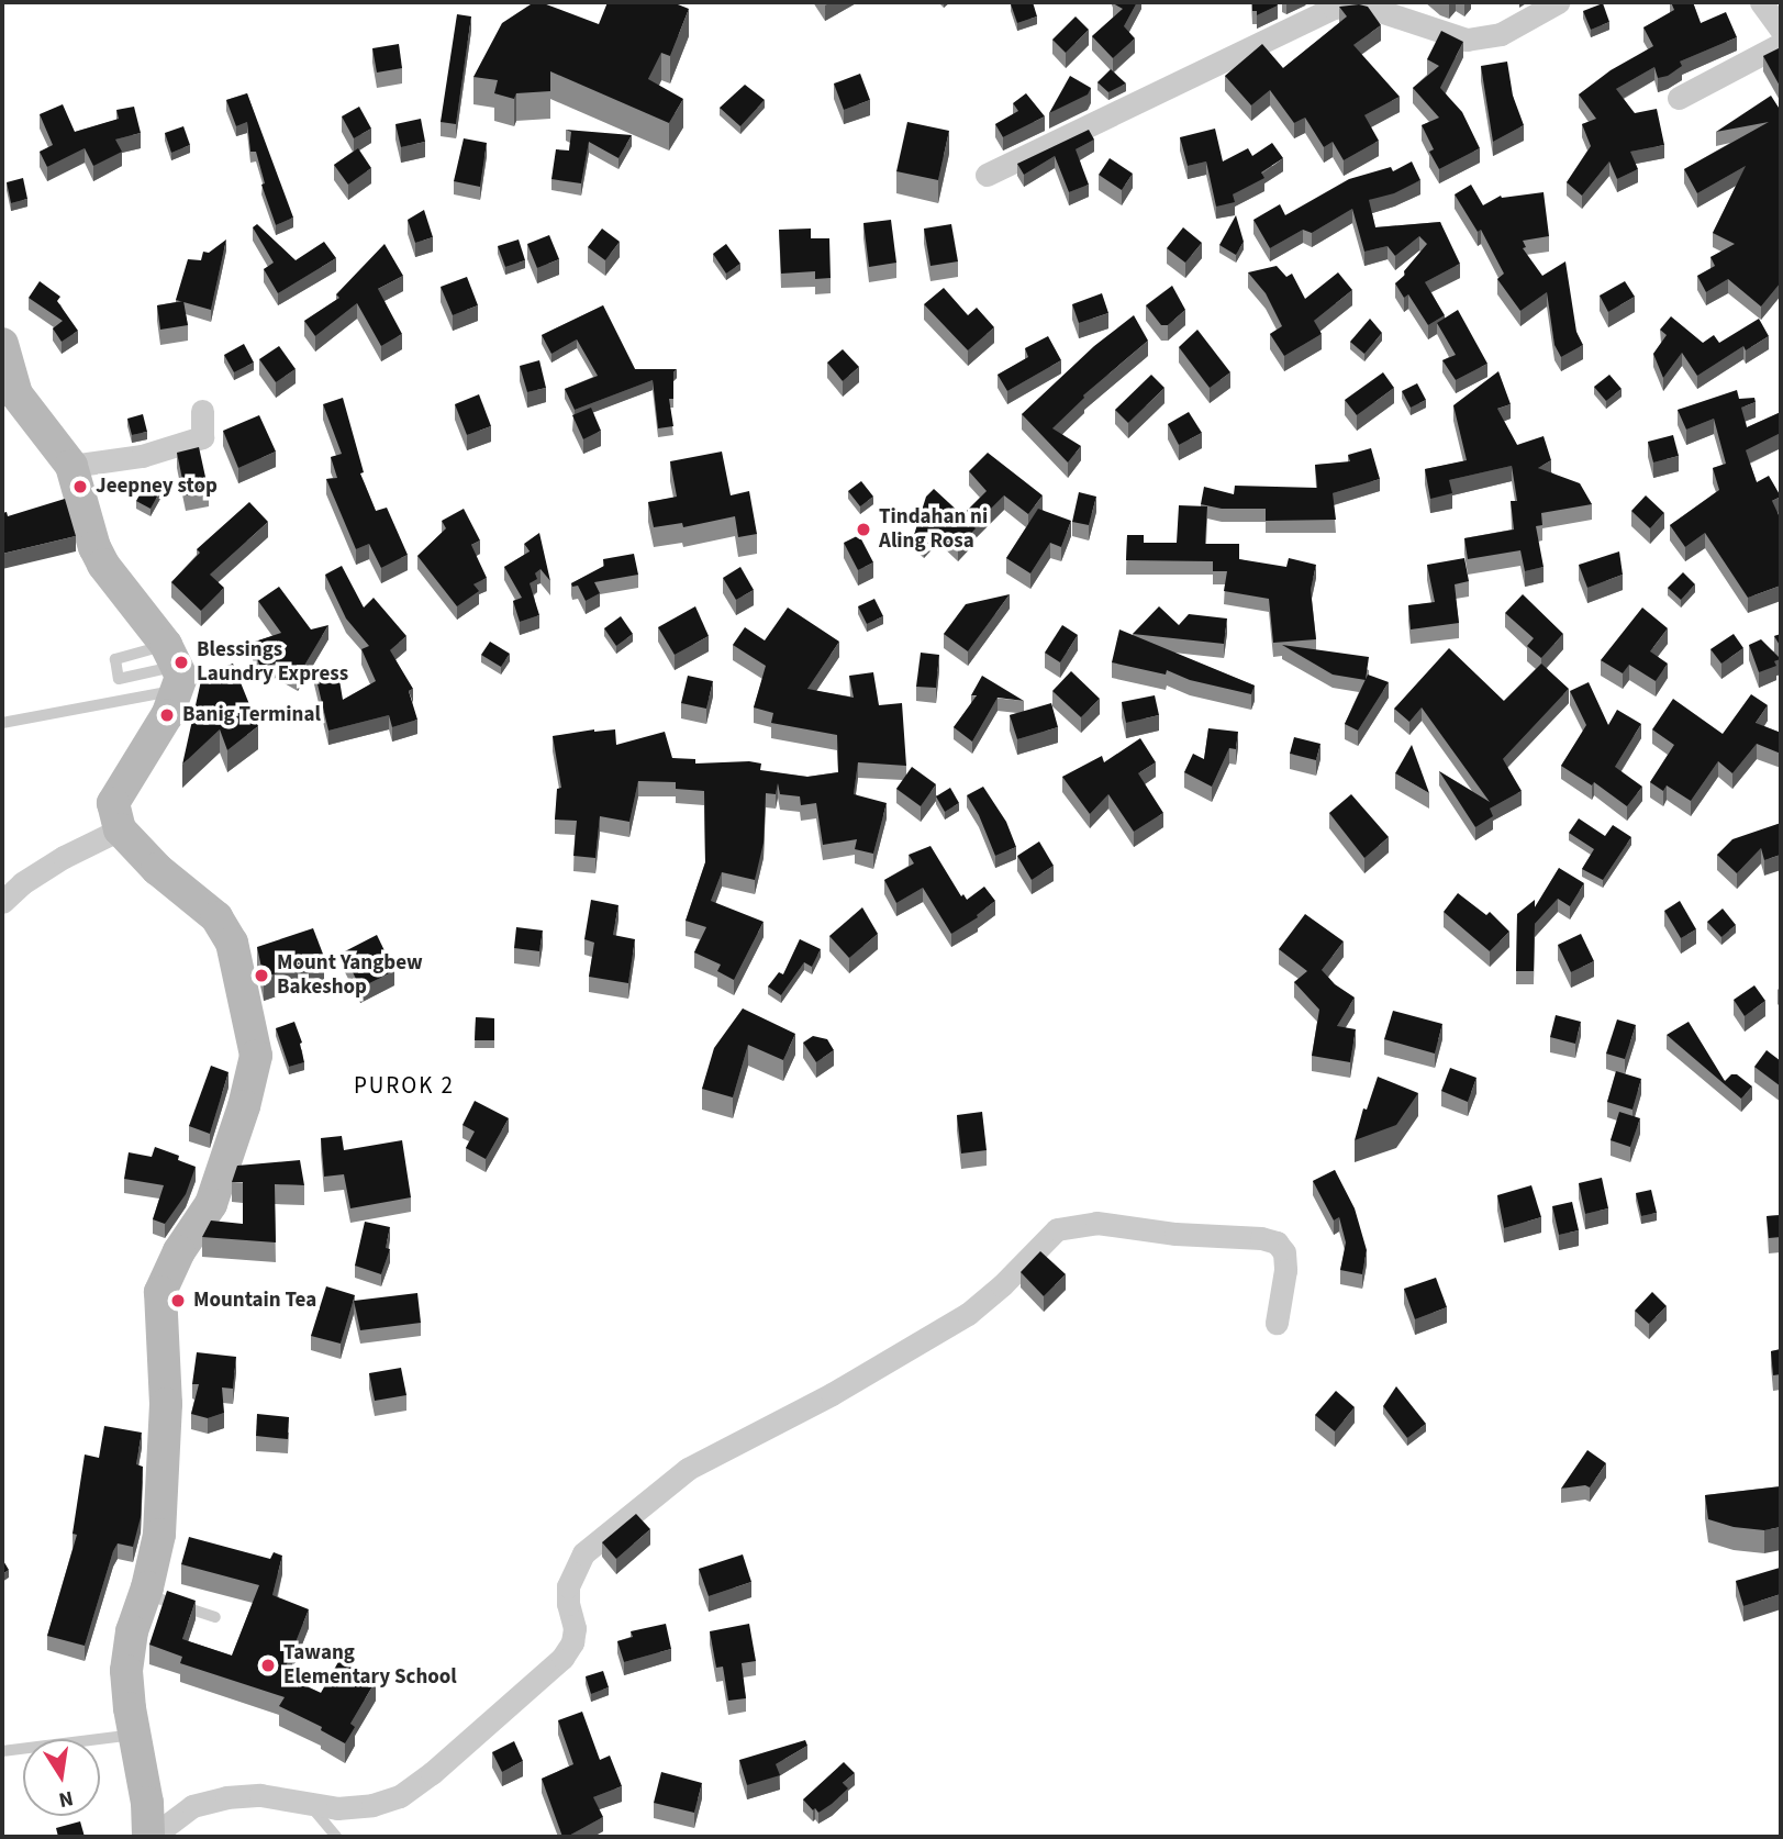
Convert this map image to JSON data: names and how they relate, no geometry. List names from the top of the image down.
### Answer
{
  "districts": ["PUROK 2"],
  "places": [
    "Jeepney stop",
    "Tindahan ni Aling Rosa",
    "Blessings Laundry Express",
    "Banig Terminal",
    "Mount Yangbew Bakeshop",
    "Mountain Tea",
    "Tawang Elementary School"
  ],
  "north": "bottom"
}
